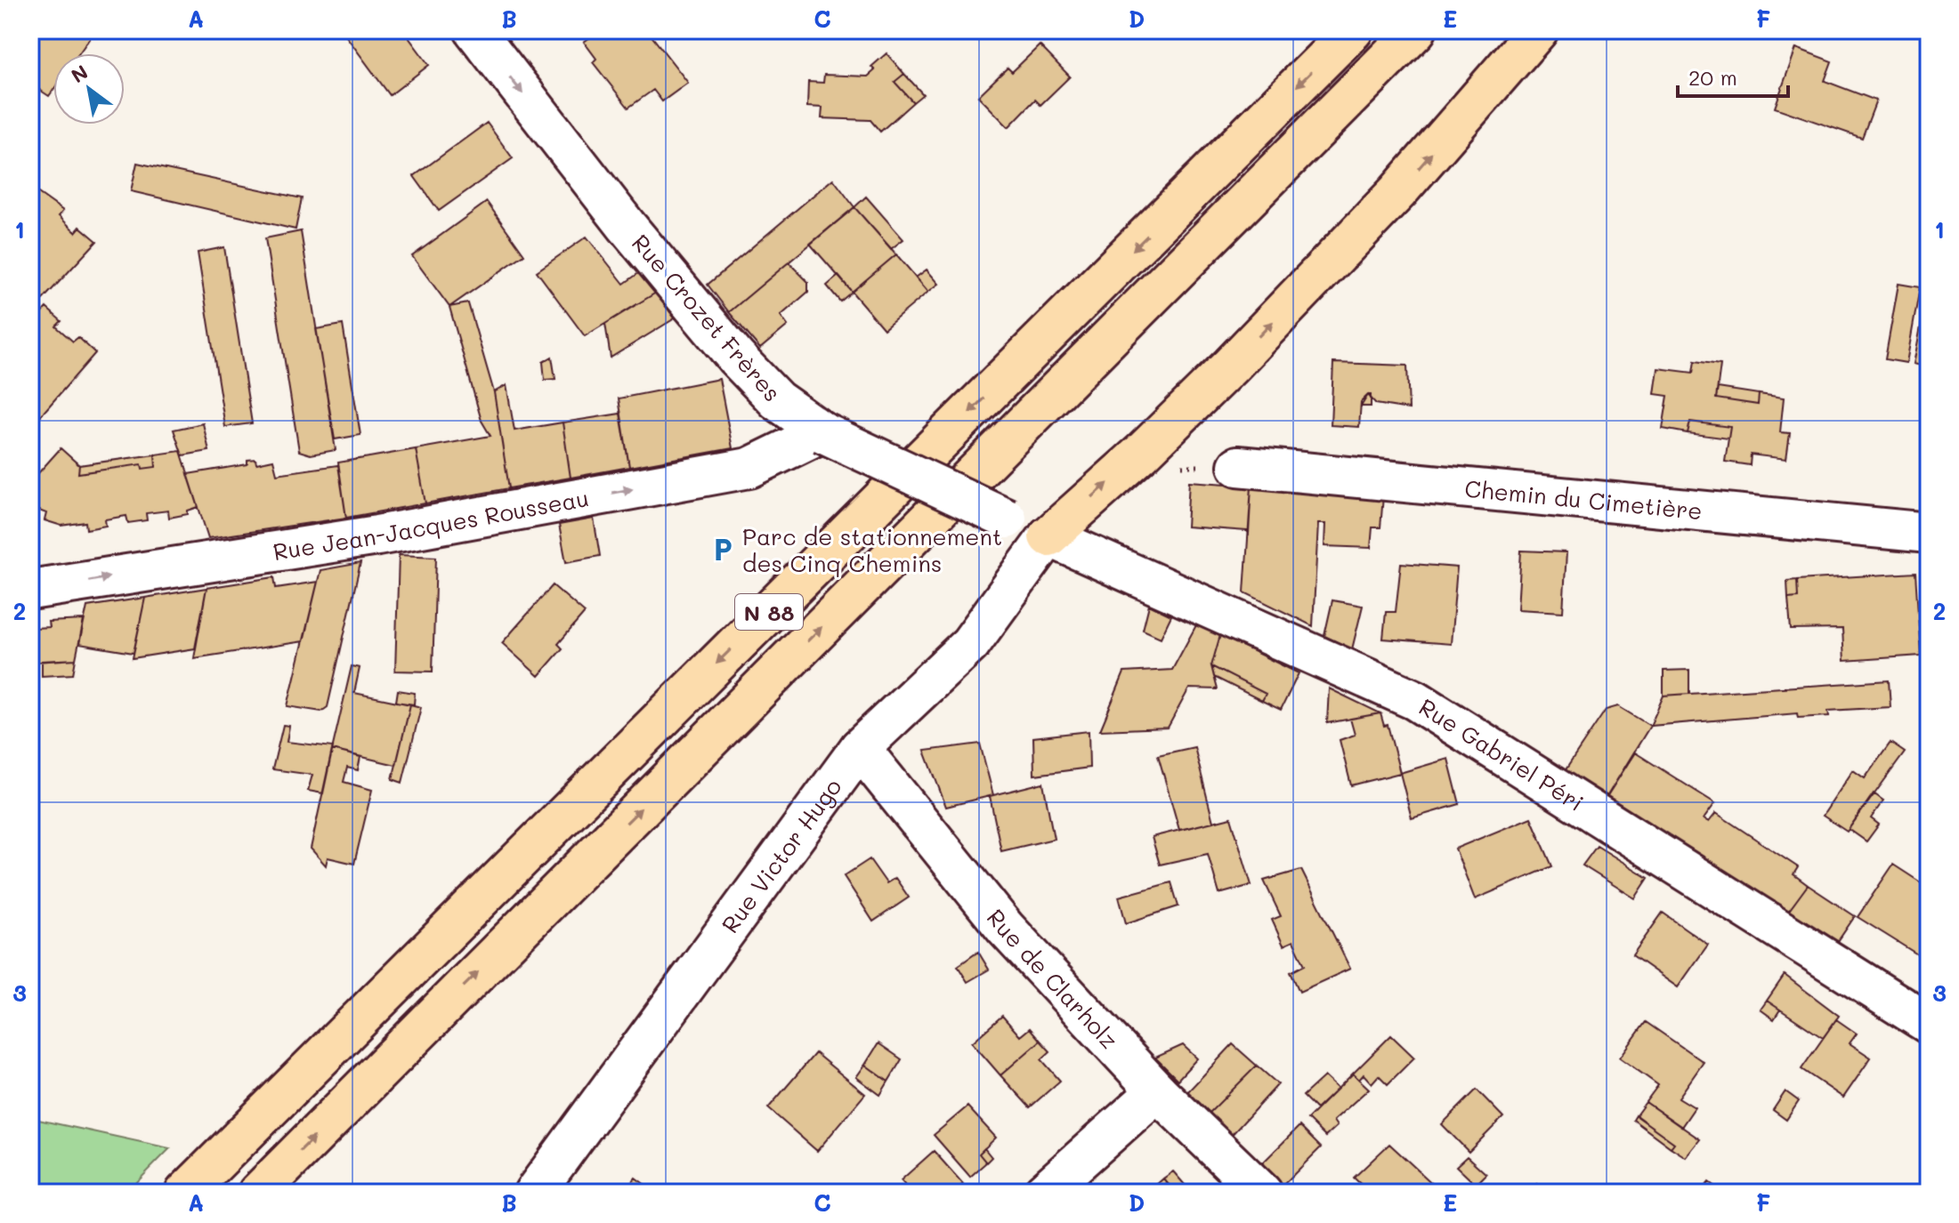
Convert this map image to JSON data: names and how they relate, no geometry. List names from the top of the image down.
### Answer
{
  "streets": {
    "highway": ["N 88"],
    "street": [
      "Rue Crozet Frères",
      "Chemin du Cimetière",
      "Rue Jean-Jacques Rousseau",
      "Rue Gabriel Péri",
      "Rue Victor Hugo",
      "Rue de Clarholz"
    ]
  },
  "crossings": [
    ["Rue Crozet Frères", "Rue Jean-Jacques Rousseau"],
    ["Rue Crozet Frères", "Rue Gabriel Péri"],
    ["Rue Crozet Frères", "Rue Victor Hugo"],
    ["Rue Gabriel Péri", "Rue Victor Hugo"],
    ["Rue Victor Hugo", "Rue de Clarholz"]
  ],
  "one_way": ["Rue Crozet Frères", "Rue Jean-Jacques Rousseau"],
  "places": {
    "parking": ["Parc de stationnement des Cinq Chemins"]
  },
  "scale_bar": "20 m",
  "north": "top left",
  "grid": {
    "columns": [
      "A",
      "B",
      "C",
      "D",
      "E",
      "F"
    ],
    "rows": ["1", "2", "3"]
  }
}
